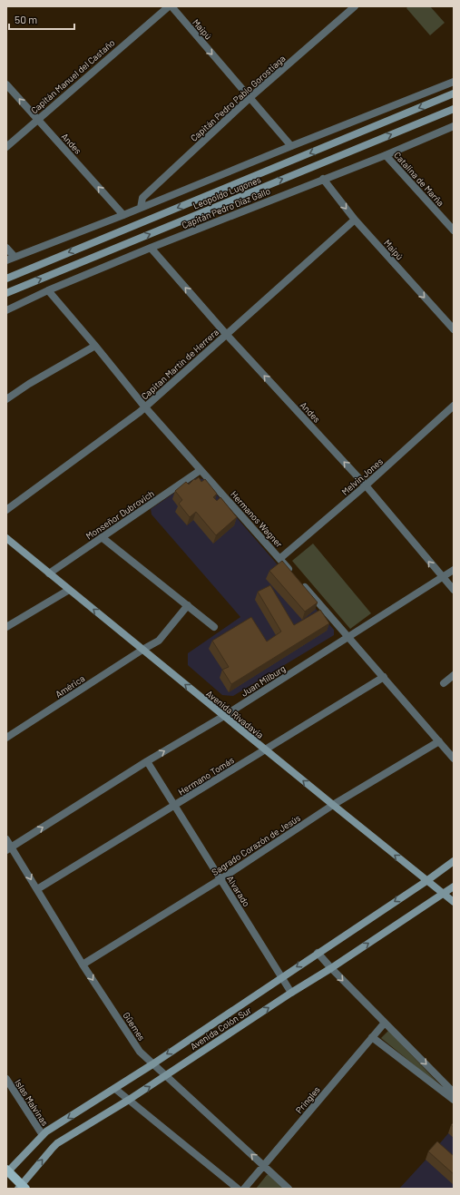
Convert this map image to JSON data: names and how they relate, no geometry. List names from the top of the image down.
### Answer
{
  "streets": {
    "main road": ["Leopoldo Lugones", "Avenida Rivadavia", "Avenida Colón Sur"],
    "street": [
      "Maipú",
      "Capitán Manuel del Castaño",
      "Capitán Pedro Pablo Gorostiaga",
      "Andes",
      "Catalina de Marña",
      "Capitán Pedro Díaz Gallo",
      "Capitan Martín de Herrera",
      "Melvin Jones",
      "Monseñor Dubrovich",
      "Hermanos Wagner",
      "Juan Milburg",
      "América",
      "Hermano Tomás",
      "Sagrado Corazón de Jesús",
      "Alvarado",
      "Güemes",
      "Pringles",
      "Islas Malvinas"
    ]
  },
  "crossings": [
    ["Maipú", "Capitán Pedro Pablo Gorostiaga"],
    ["Maipú", "Capitán Pedro Díaz Gallo"],
    ["Maipú", "Capitan Martín de Herrera"],
    ["Capitán Manuel del Castaño", "Andes"],
    ["Andes", "Capitán Pedro Díaz Gallo"],
    ["Andes", "Capitan Martín de Herrera"],
    ["Andes", "Melvin Jones"],
    ["Andes", "Juan Milburg"],
    ["Catalina de Marña", "Capitán Pedro Díaz Gallo"],
    ["Capitán Pedro Díaz Gallo", "Hermanos Wagner"],
    ["Capitan Martín de Herrera", "Hermanos Wagner"],
    ["Melvin Jones", "Hermanos Wagner"],
    ["Monseñor Dubrovich", "Hermanos Wagner"],
    ["Monseñor Dubrovich", "Avenida Rivadavia"],
    ["Hermanos Wagner", "Juan Milburg"],
    ["Hermanos Wagner", "Hermano Tomás"],
    ["Hermanos Wagner", "Sagrado Corazón de Jesús"],
    ["Juan Milburg", "Avenida Rivadavia"],
    ["Juan Milburg", "Alvarado"],
    ["Juan Milburg", "Güemes"],
    ["América", "Avenida Rivadavia"],
    ["Avenida Rivadavia", "Hermano Tomás"],
    ["Avenida Rivadavia", "Sagrado Corazón de Jesús"],
    ["Avenida Rivadavia", "Avenida Colón Sur"],
    ["Hermano Tomás", "Alvarado"],
    ["Hermano Tomás", "Güemes"],
    ["Sagrado Corazón de Jesús", "Alvarado"],
    ["Sagrado Corazón de Jesús", "Güemes"],
    ["Alvarado", "Avenida Colón Sur"],
    ["Güemes", "Avenida Colón Sur"],
    ["Güemes", "Pringles"],
    ["Avenida Colón Sur", "Islas Malvinas"]
  ],
  "one_way": [
    "Maipú",
    "Andes",
    "Juan Milburg",
    "Avenida Rivadavia"
  ],
  "scale_bar": "50 m"
}
